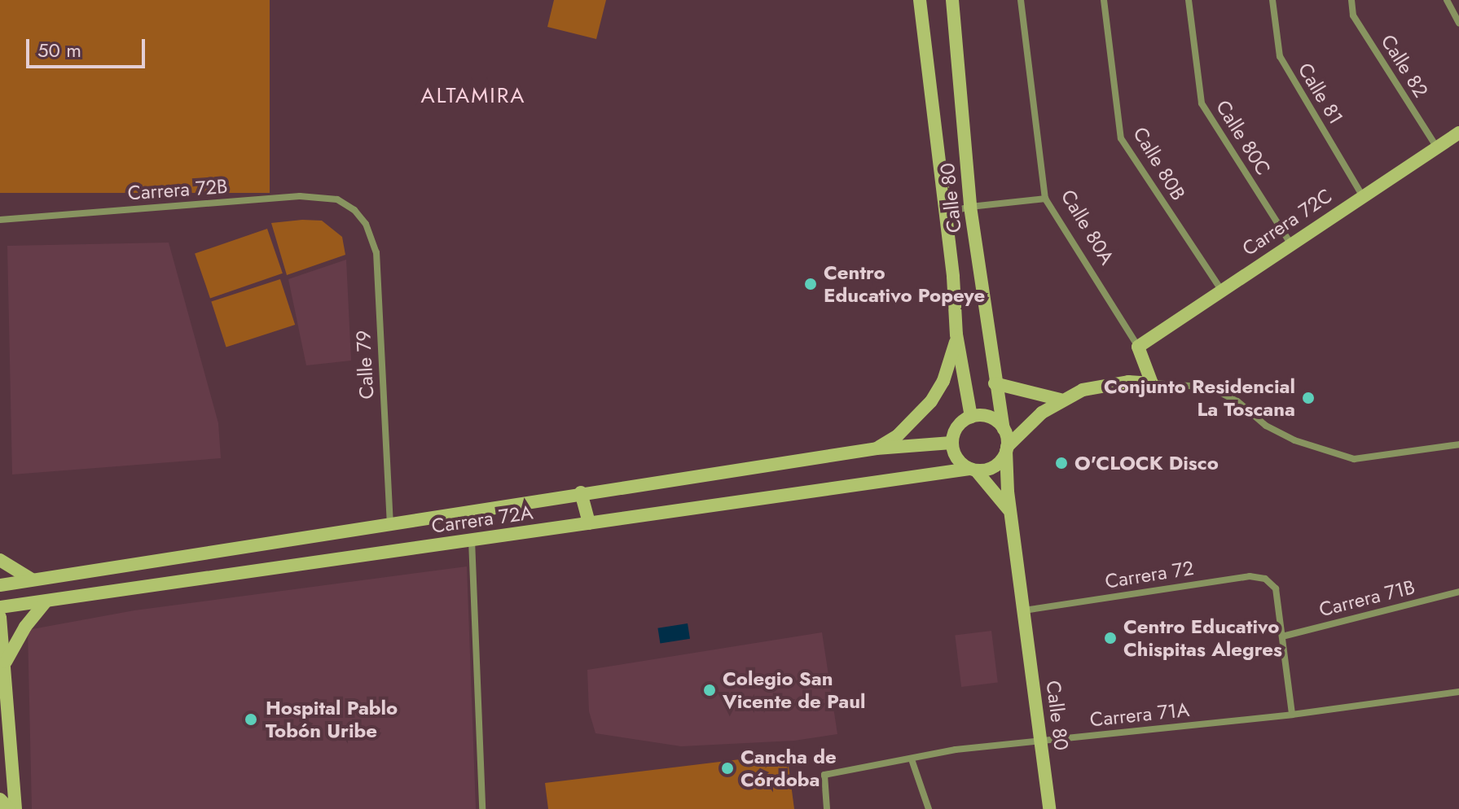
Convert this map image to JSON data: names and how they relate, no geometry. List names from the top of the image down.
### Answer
{
  "streets": {
    "main road": [
      "Calle 80",
      "Carrera 72C",
      "Calle 80A",
      "Carrera 72A"
    ],
    "street": [
      "Calle 82",
      "Calle 81",
      "Calle 80C",
      "Calle 80B",
      "Carrera 72B",
      "Calle 79",
      "Carrera 72",
      "Carrera 71B",
      "Carrera 71A"
    ]
  },
  "crossings": [
    ["Calle 82", "Carrera 72C"],
    ["Calle 81", "Carrera 72C"],
    ["Calle 80C", "Carrera 72C"],
    ["Calle 80B", "Carrera 72C"],
    ["Carrera 72B", "Calle 79"],
    ["Calle 80", "Carrera 72A"],
    ["Calle 80", "Carrera 72"],
    ["Calle 80", "Carrera 71A"],
    ["Carrera 72C", "Calle 80A"],
    ["Calle 79", "Carrera 72A"],
    ["Carrera 72", "Carrera 71B"]
  ],
  "districts": ["ALTAMIRA"],
  "places": [
    "Centro Educativo Popeye",
    "Conjunto Residencial La Toscana",
    "O'CLOCK Disco",
    "Centro Educativo Chispitas Alegres",
    "Colegio San Vicente de Paul",
    "Hospital Pablo Tobón Uribe",
    "Cancha de Córdoba"
  ],
  "scale_bar": "50 m"
}
